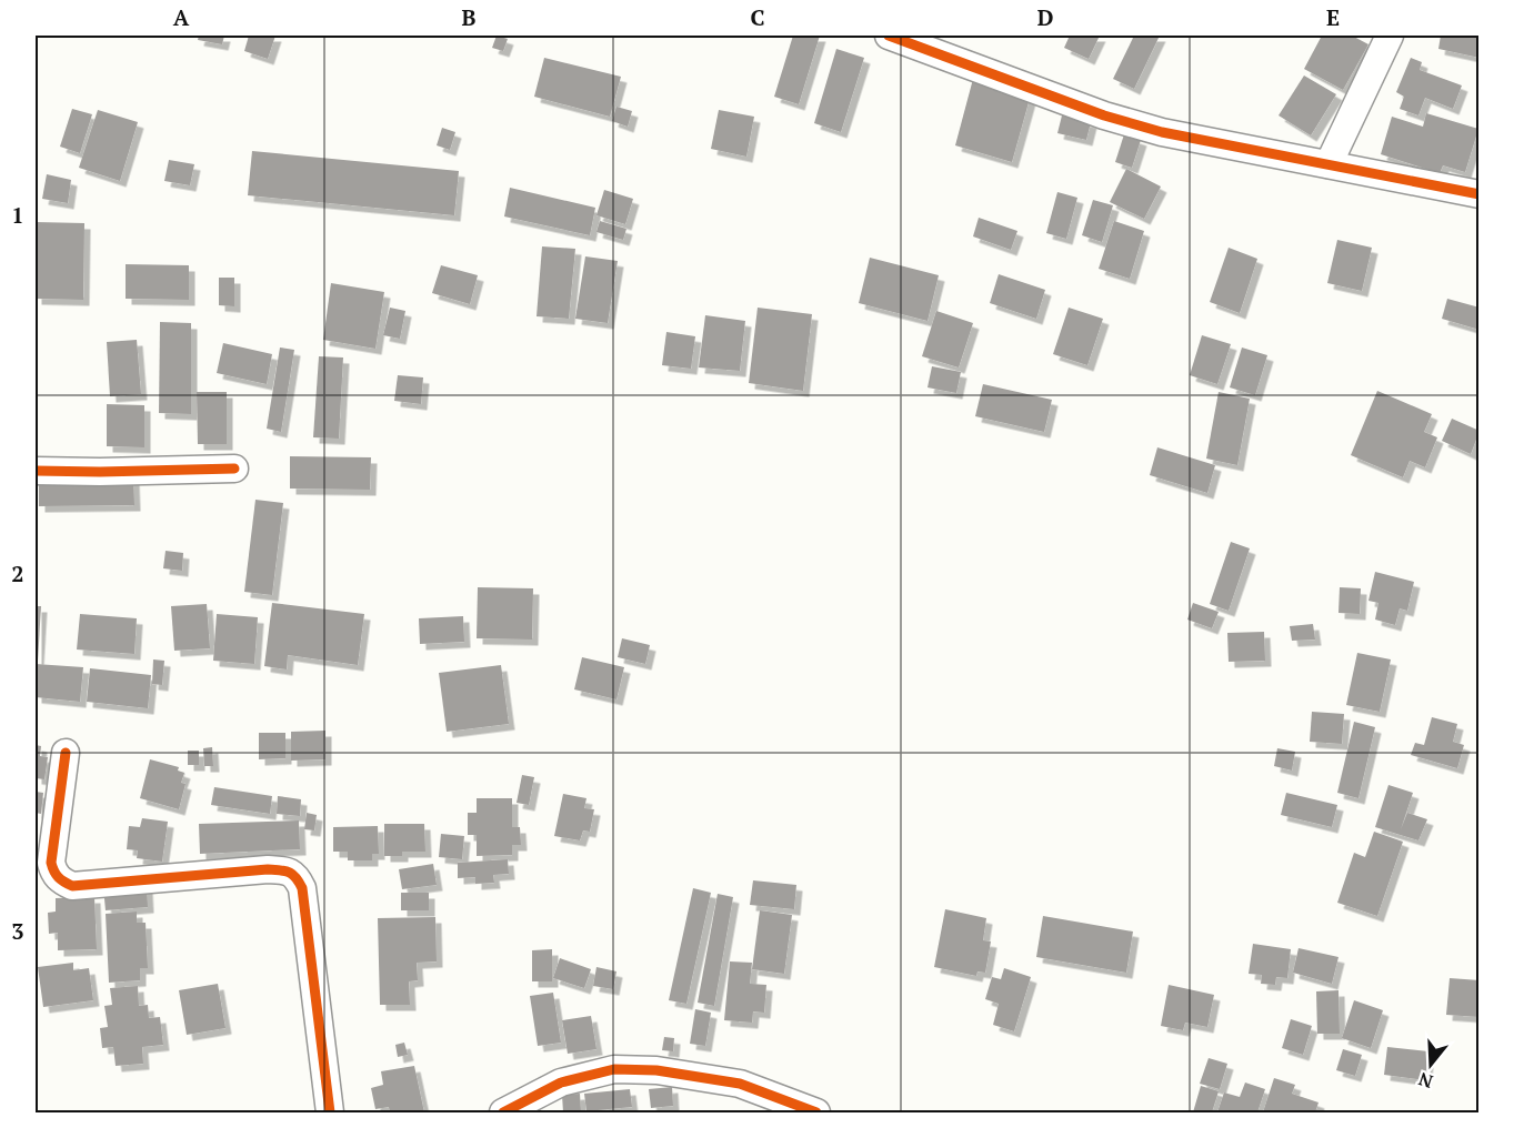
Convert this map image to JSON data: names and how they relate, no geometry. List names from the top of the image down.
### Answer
{
  "north": "bottom",
  "grid": {
    "columns": [
      "A",
      "B",
      "C",
      "D",
      "E"
    ],
    "rows": ["1", "2", "3"]
  }
}
